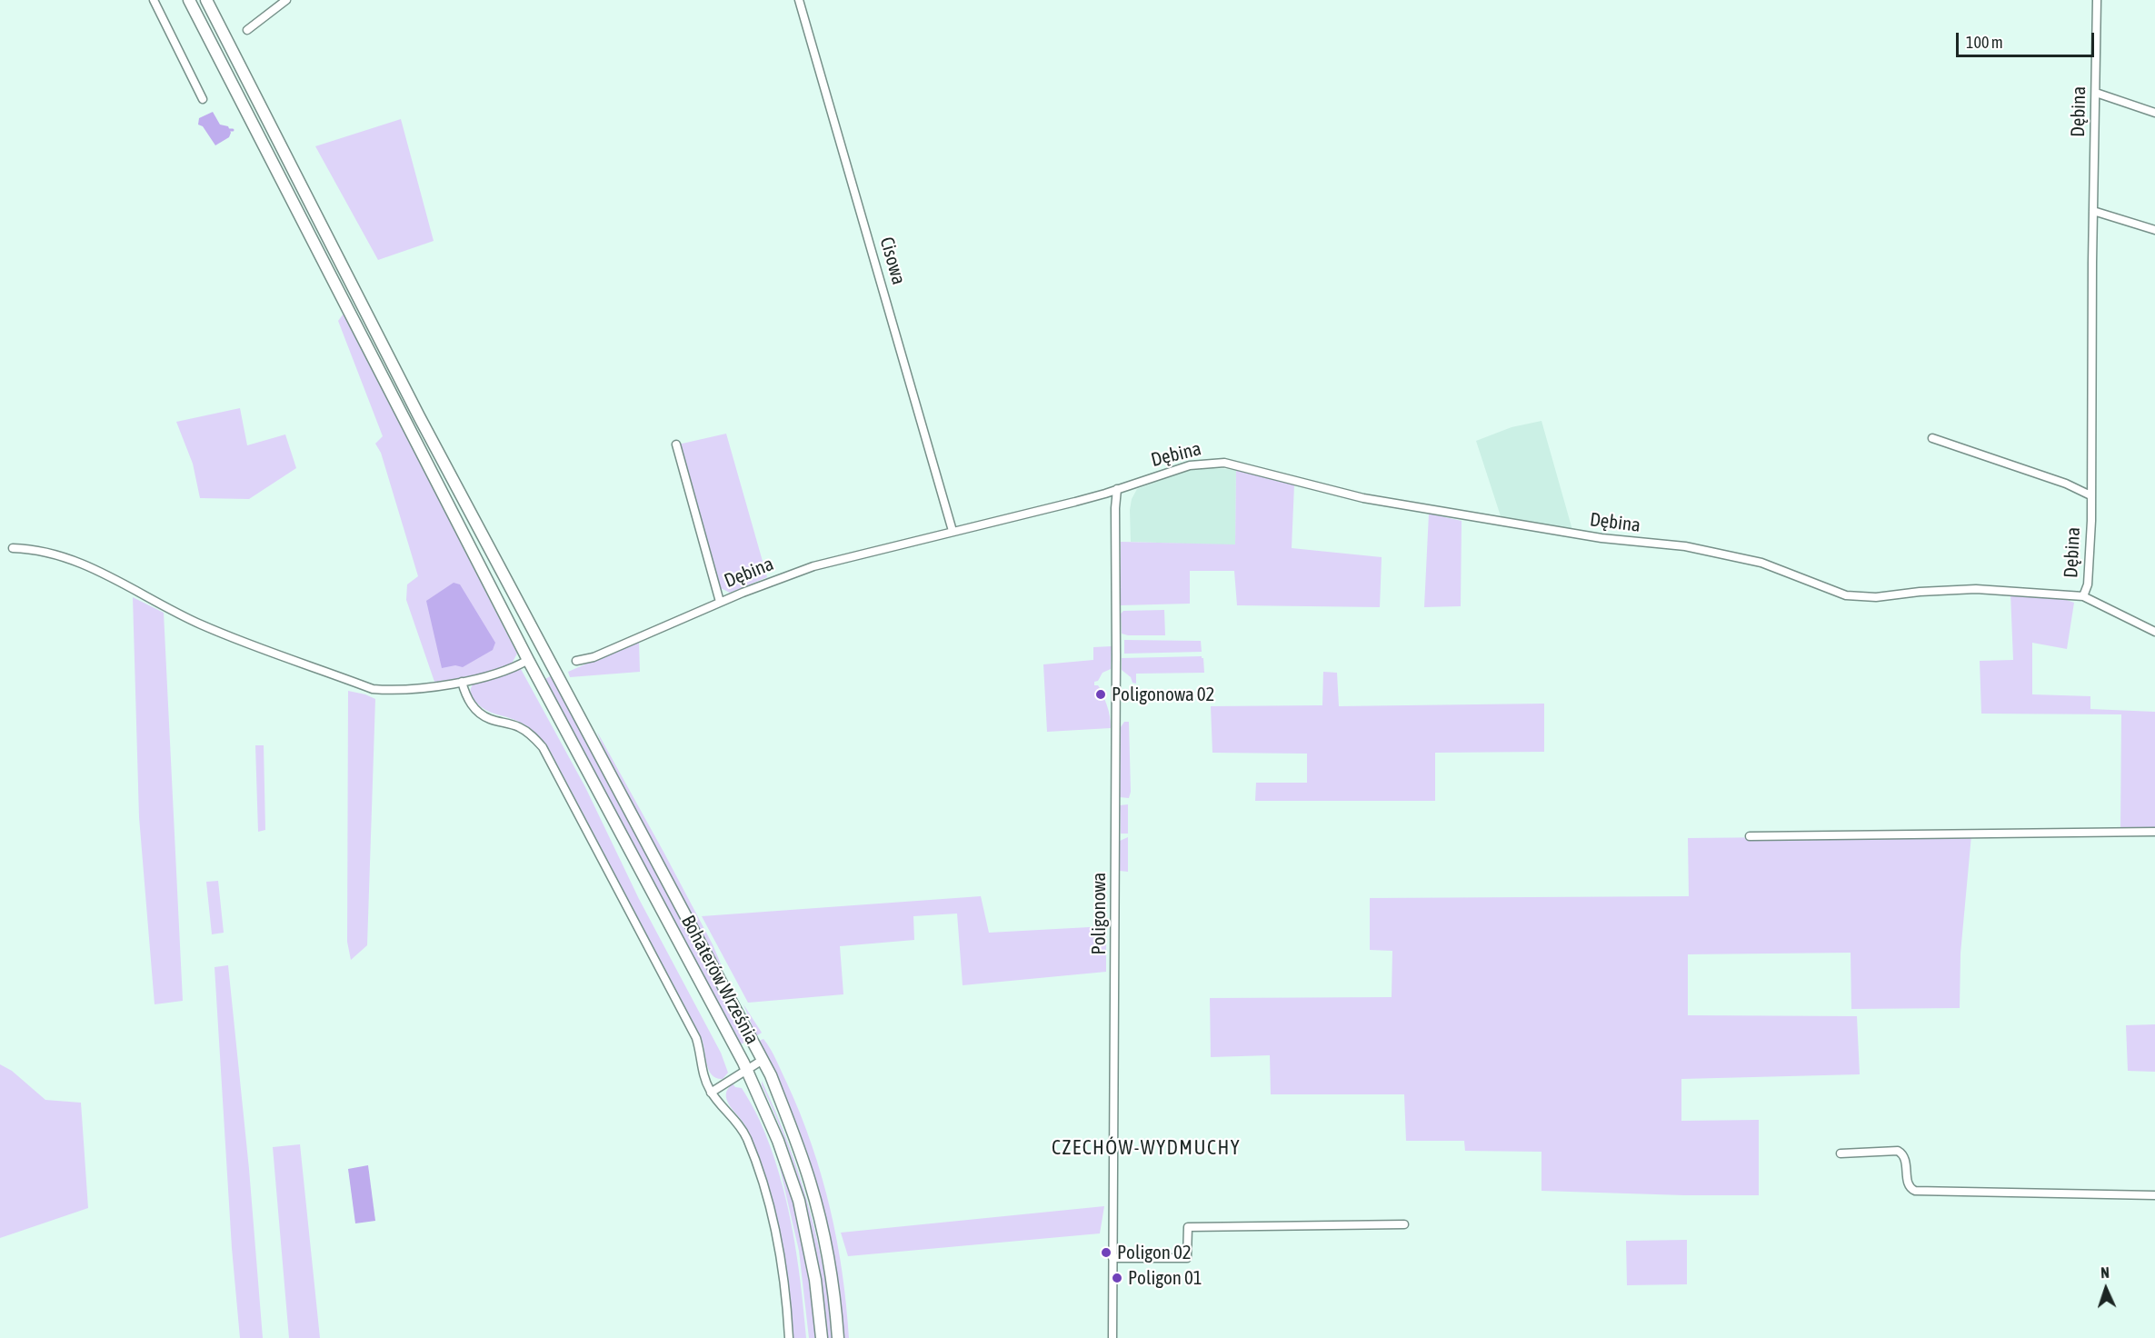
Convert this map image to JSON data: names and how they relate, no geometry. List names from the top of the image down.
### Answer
{
  "streets": {
    "main road": ["Bohaterów Września"],
    "street": ["Dębina", "Cisowa", "Poligonowa"]
  },
  "crossings": [
    ["Dębina", "Cisowa"],
    ["Dębina", "Poligonowa"]
  ],
  "districts": ["CZECHÓW-WYDMUCHY"],
  "places": ["Poligonowa 02", "Poligon 02", "Poligon 01"],
  "scale_bar": "100 m",
  "north": "top"
}
